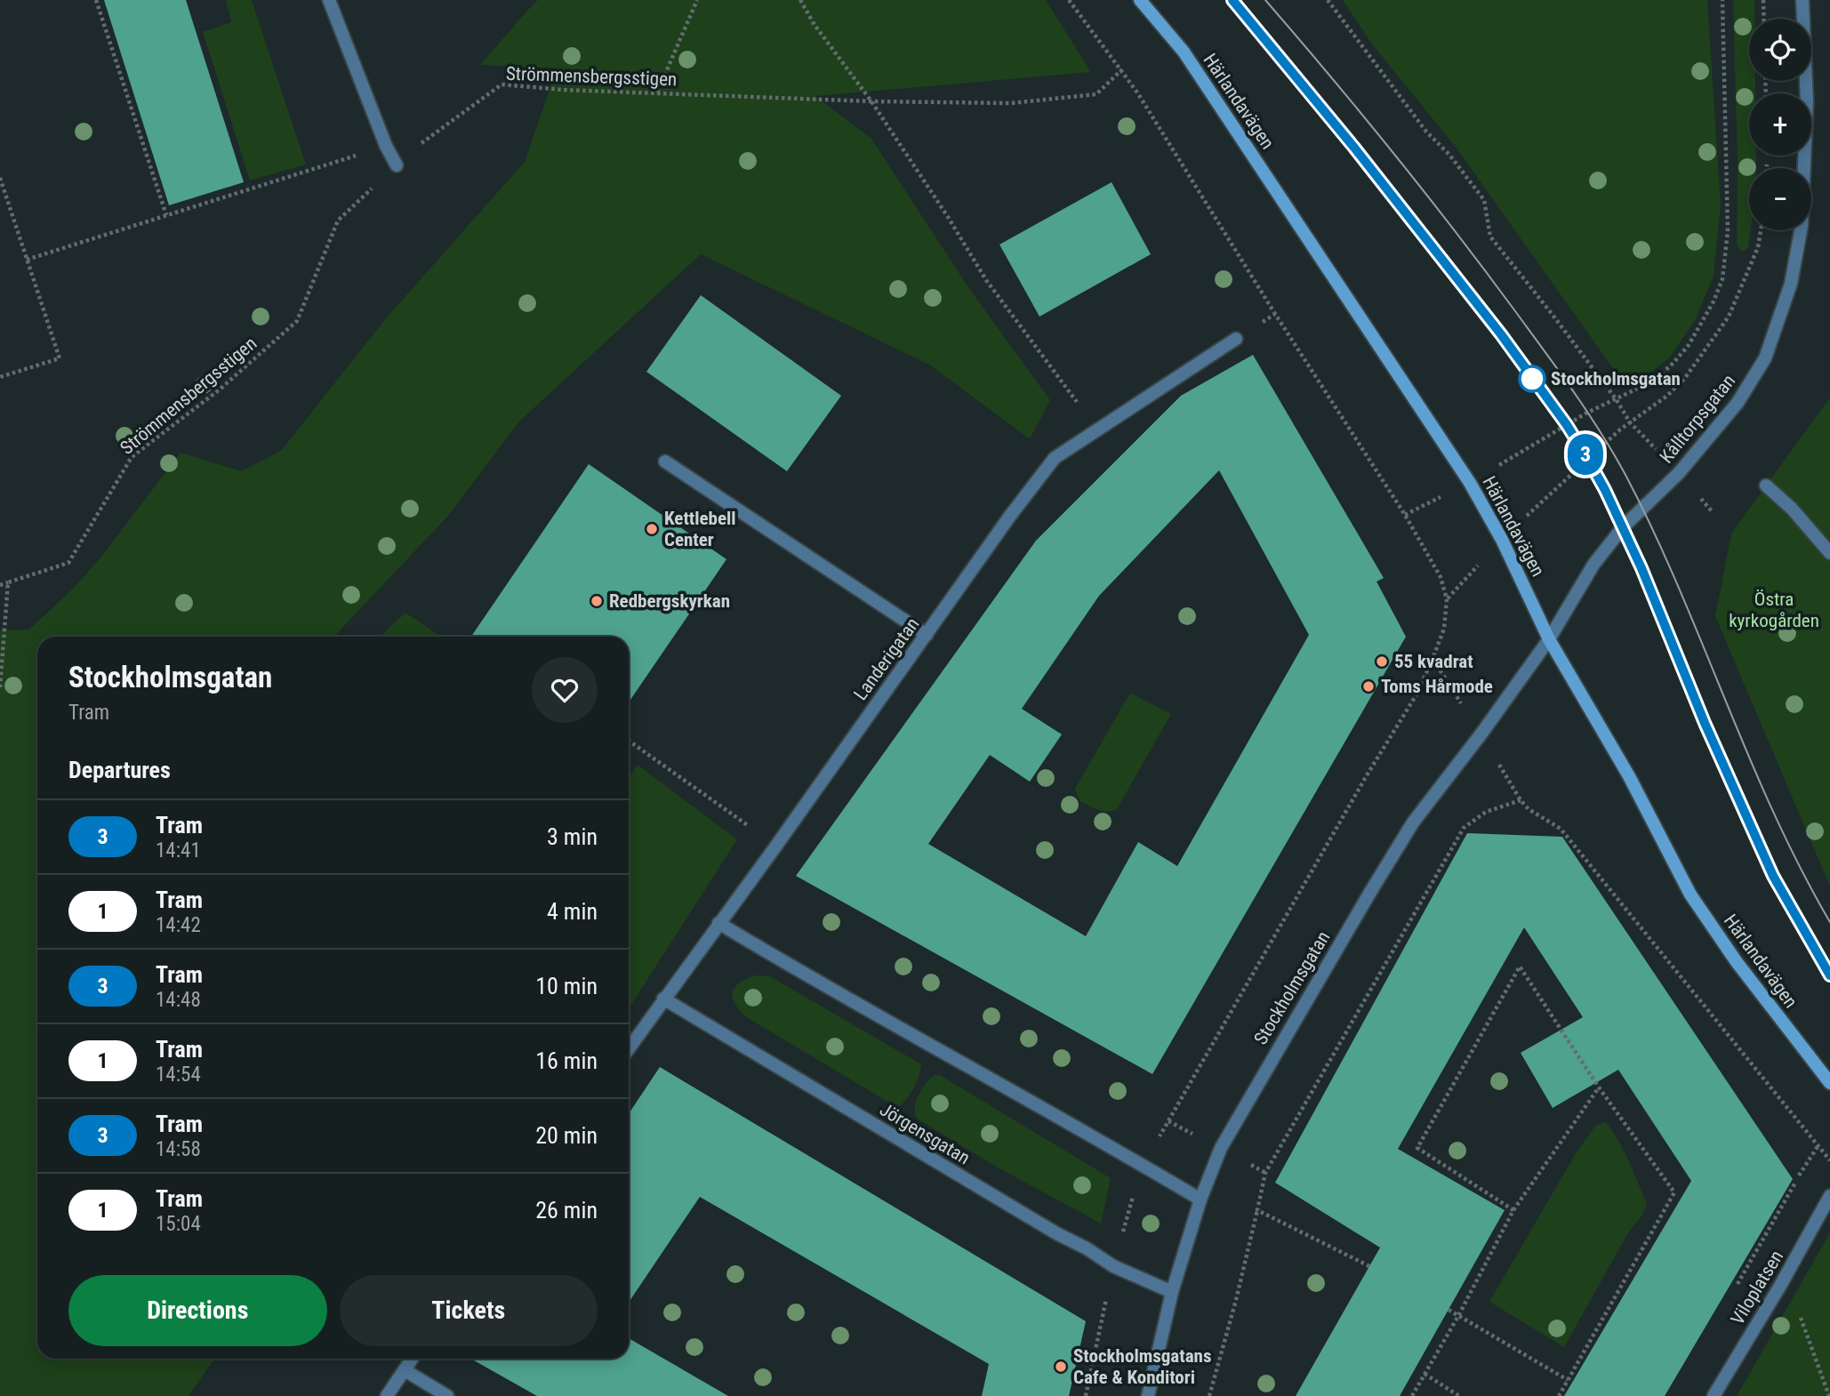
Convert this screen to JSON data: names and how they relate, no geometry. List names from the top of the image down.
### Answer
{
  "streets": {
    "street": [
      "Härlandavägen",
      "Kålltorpsgatan",
      "Landerigatan",
      "Stockholmsgatan",
      "Jörgensgatan",
      "Viloplatsen"
    ],
    "path": ["Strömmensbergsstigen"]
  },
  "crossings": [
    ["Härlandavägen", "Kålltorpsgatan"],
    ["Härlandavägen", "Stockholmsgatan"],
    ["Kålltorpsgatan", "Stockholmsgatan"],
    ["Landerigatan", "Jörgensgatan"],
    ["Stockholmsgatan", "Jörgensgatan"]
  ],
  "parks": ["Östra kyrkogården"],
  "places": [
    "Stockholmsgatan",
    "Kettlebell Center",
    "Redbergskyrkan",
    "55 kvadrat",
    "Toms Hårmode",
    "Stockholmsgatans Cafe & Konditori"
  ],
  "lines": ["tram line 3"],
  "page": {
    "on_map": "3",
    "map_buttons": ["+", "−"],
    "heading": [
      ["Stockholmsgatan", "Tram"],
      "Departures"
    ],
    "list": [
      {
        "mark": "3",
        "name": "Tram",
        "note": "14:41",
        "value": "3 min"
      },
      {
        "mark": "1",
        "name": "Tram",
        "note": "14:42",
        "value": "4 min"
      },
      {
        "mark": "3",
        "name": "Tram",
        "note": "14:48",
        "value": "10 min"
      },
      {
        "mark": "1",
        "name": "Tram",
        "note": "14:54",
        "value": "16 min"
      },
      {
        "mark": "3",
        "name": "Tram",
        "note": "14:58",
        "value": "20 min"
      },
      {
        "mark": "1",
        "name": "Tram",
        "note": "15:04",
        "value": "26 min"
      }
    ],
    "buttons": ["Directions", "Tickets"]
  }
}
